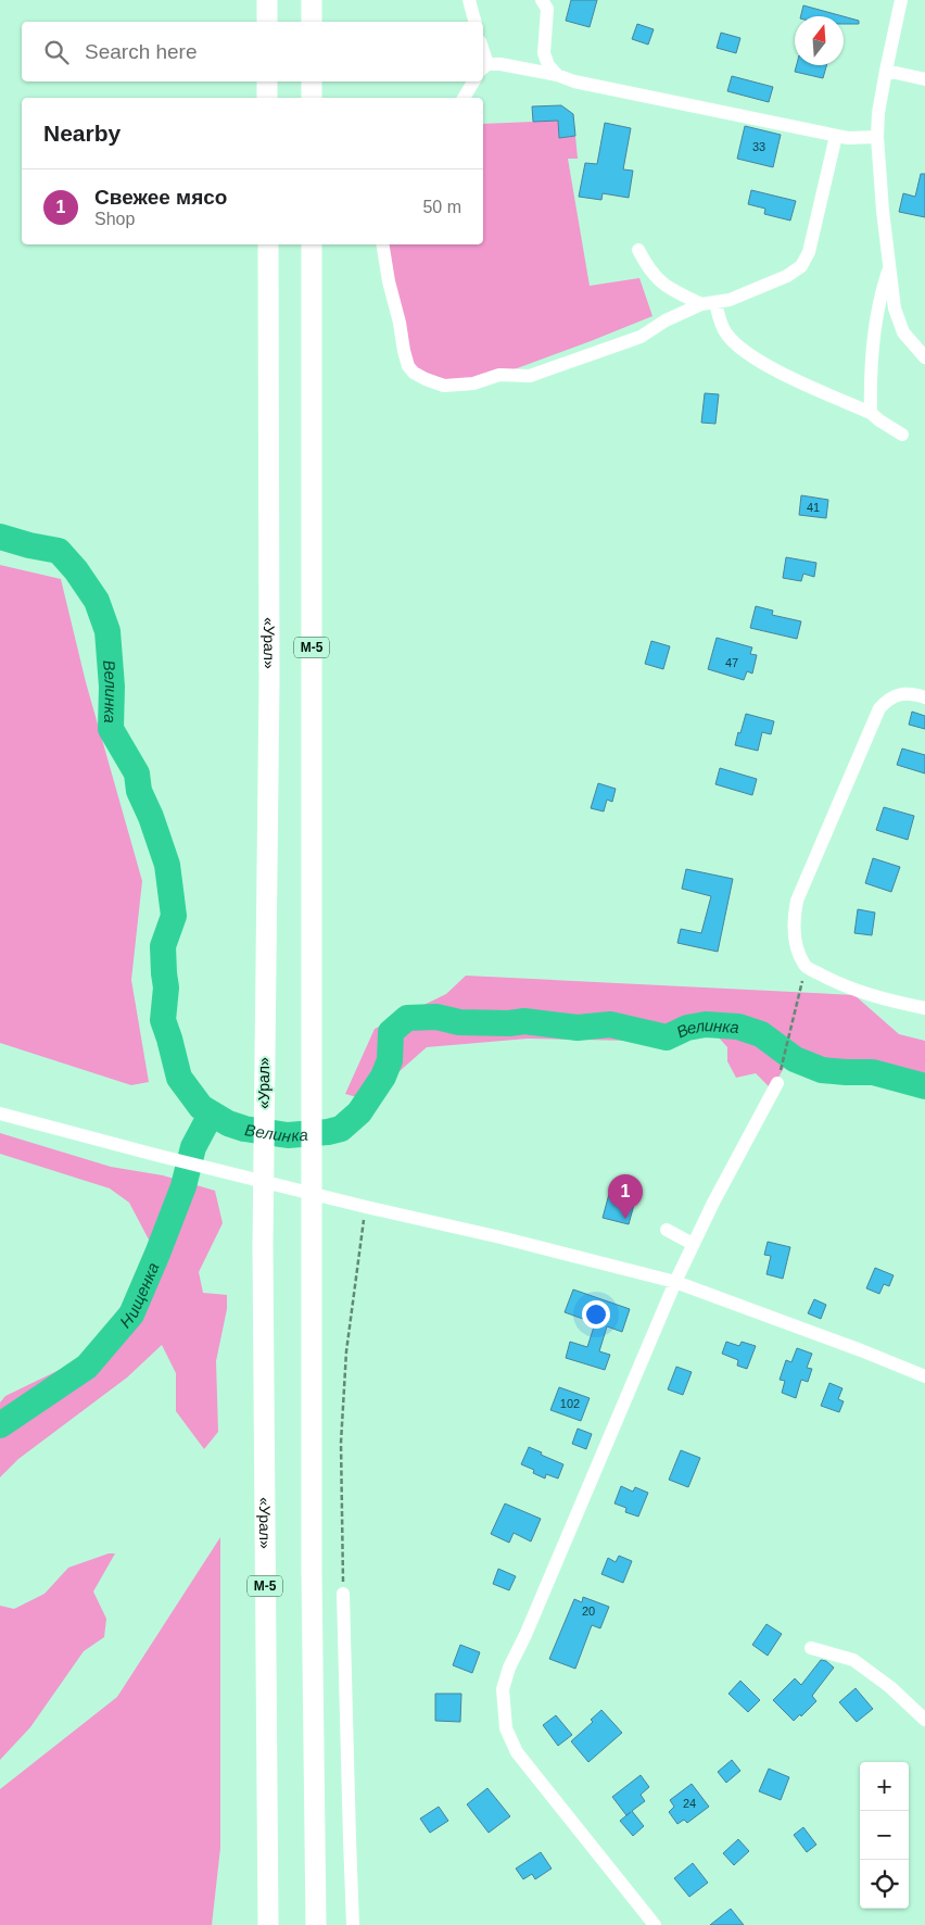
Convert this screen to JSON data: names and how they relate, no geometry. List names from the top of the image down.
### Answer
{
  "streets": {
    "highway": ["«Урал»", "М-5"]
  },
  "water": ["Велинка", "Нищенка"],
  "house_numbers": [
    "33",
    "41",
    "47",
    "102",
    "20",
    "24"
  ],
  "north": "top",
  "page": {
    "search": "Search here",
    "heading": "Nearby",
    "list": [
      {
        "mark": "1",
        "name": "Свежее мясо",
        "note": "Shop",
        "value": "50 m"
      }
    ],
    "pins": "1",
    "map_buttons": ["+", "−"]
  }
}
